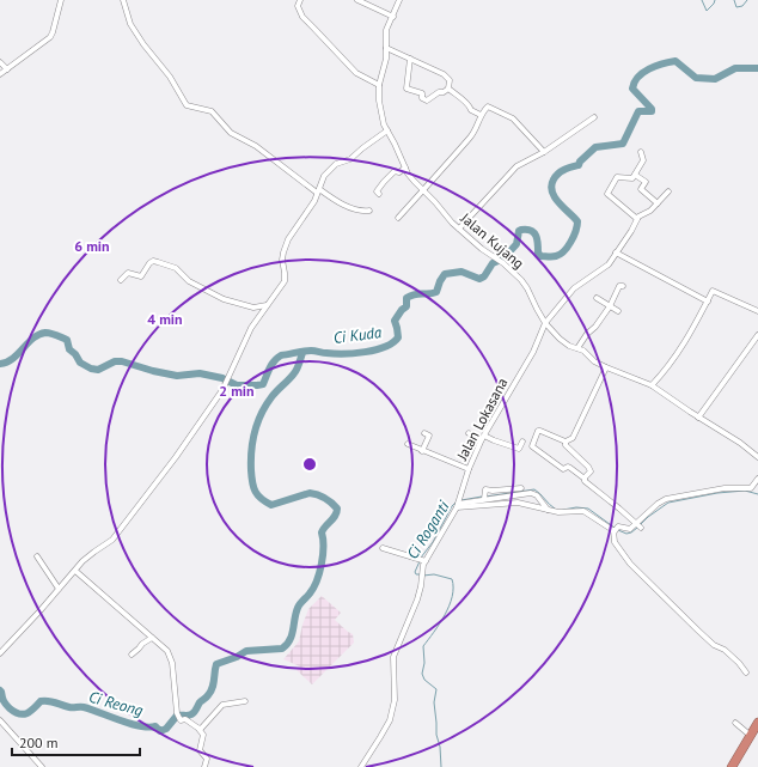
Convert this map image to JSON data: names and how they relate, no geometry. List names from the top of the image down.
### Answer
{
  "streets": {
    "street": ["Jalan Kujang", "Jalan Lokasana"]
  },
  "crossings": [
    ["Jalan Kujang", "Jalan Lokasana"]
  ],
  "water": ["Ci Kuda", "Ci Roganti", "Ci Reong"],
  "scale_bar": "200 m",
  "rings": ["6 min", "4 min", "2 min"]
}
